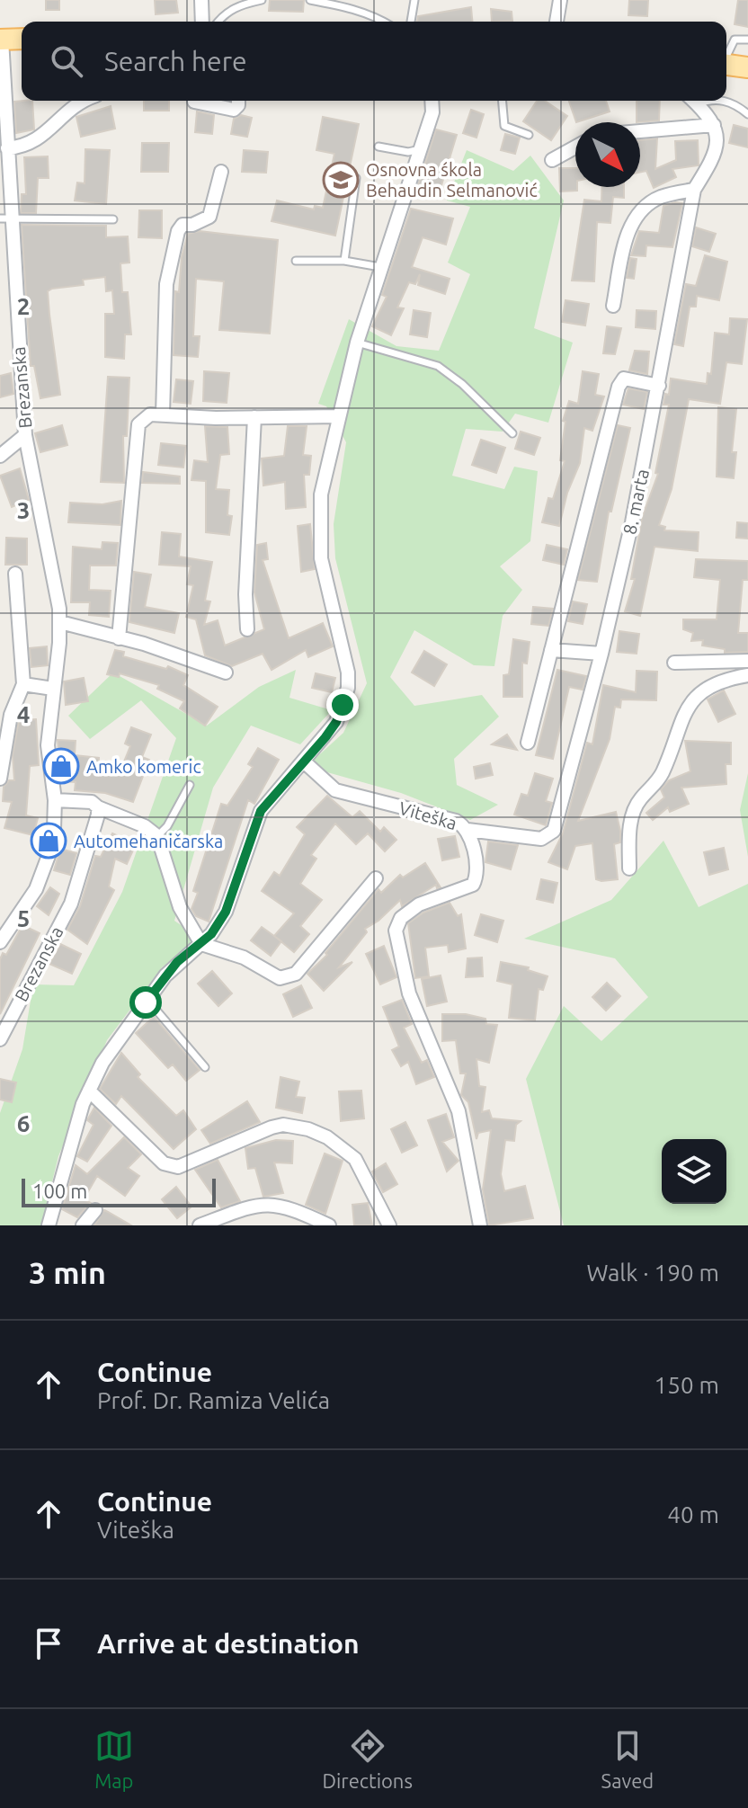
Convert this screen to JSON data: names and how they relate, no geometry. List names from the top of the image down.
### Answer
{
  "streets": {
    "street": ["Brezanska", "8. marta", "Viteška"]
  },
  "crossings": [
    ["8. marta", "Viteška"]
  ],
  "places": {
    "school or university": ["Osnovna śkola Behaudin Selmanović"],
    "shop": ["Amko komeric", "Automehaničarska"]
  },
  "scale_bar": "100 m",
  "north": "bottom right",
  "page": {
    "search": "Search here",
    "scale": "100 m",
    "heading": ["3 min", "Walk · 190 m"],
    "list": [
      ["Continue", "Prof. Dr. Ramiza Velića", "150 m"],
      ["Continue", "Viteška", "40 m"],
      "Arrive at destination"
    ],
    "nav": ["Map", "Directions", "Saved"]
  },
  "grid": {
    "rows": [
      "2",
      "3",
      "4",
      "5",
      "6"
    ]
  }
}
